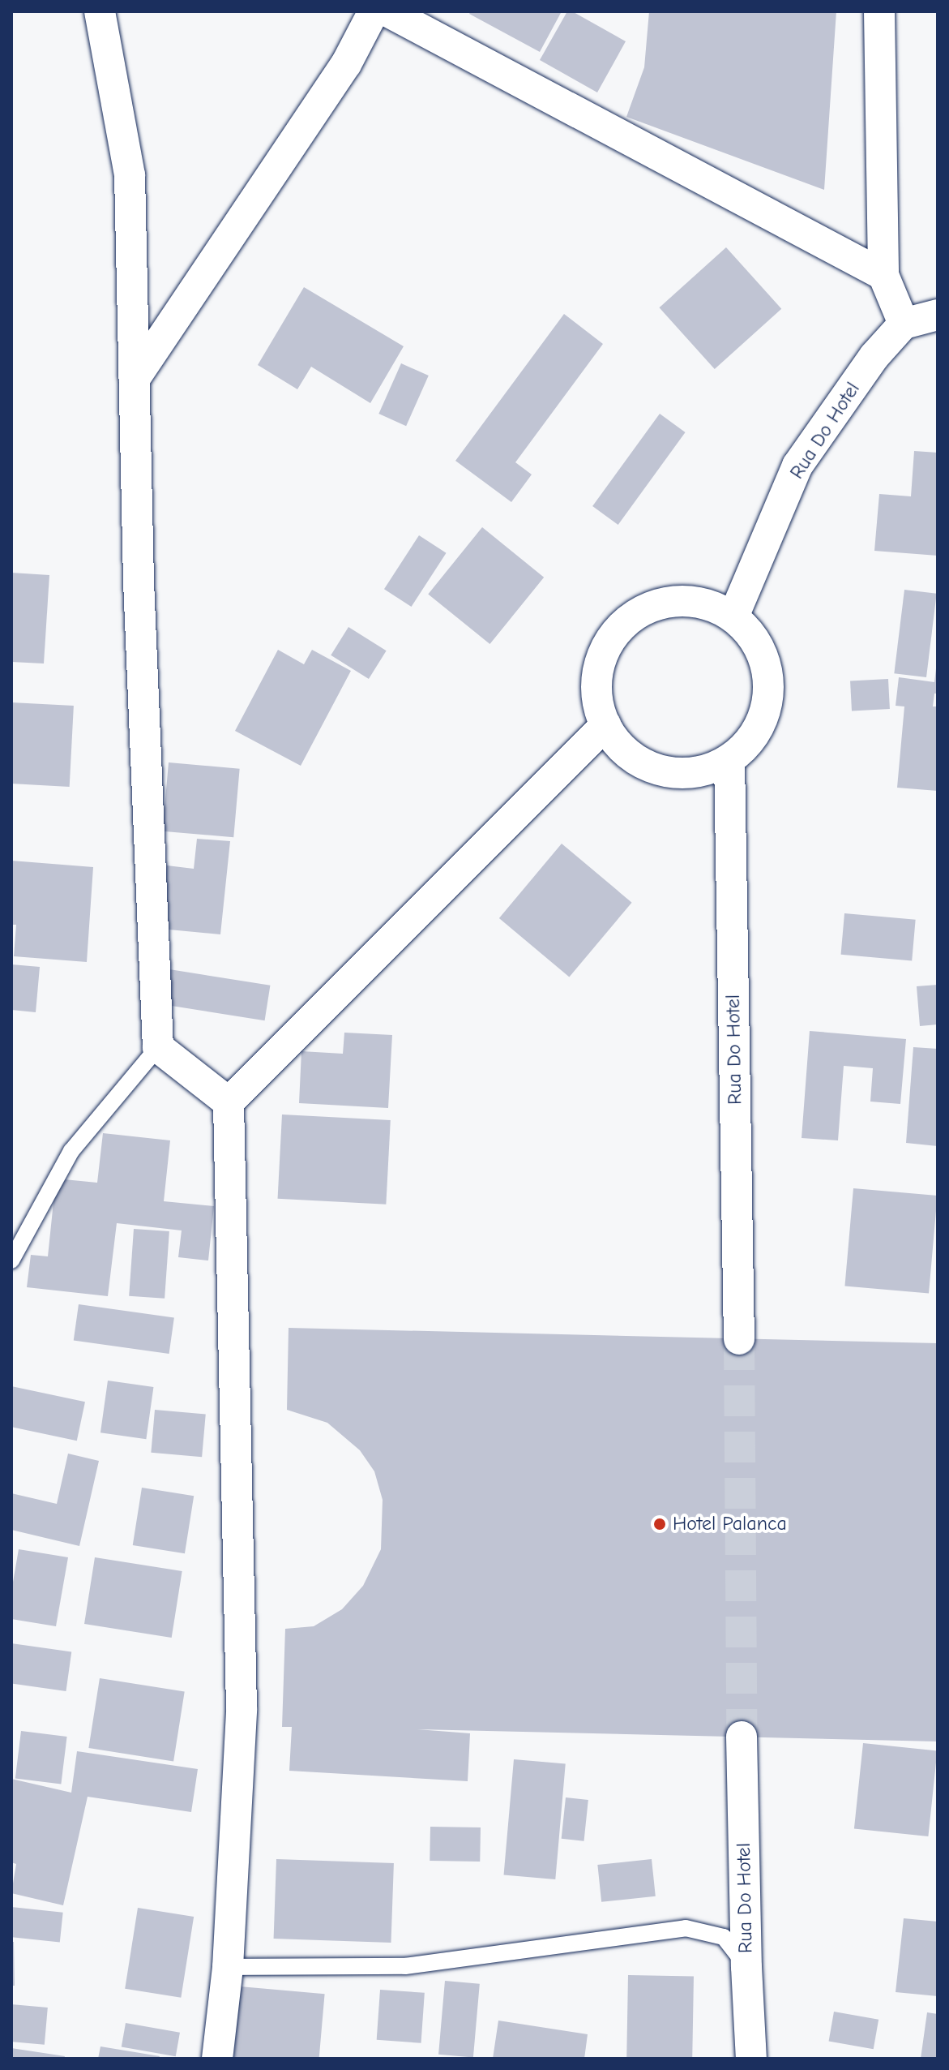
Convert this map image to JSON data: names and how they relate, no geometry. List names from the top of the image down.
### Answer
{
  "streets": {
    "street": ["Rua Do Hotel"]
  },
  "places": ["Hotel Palanca"]
}
